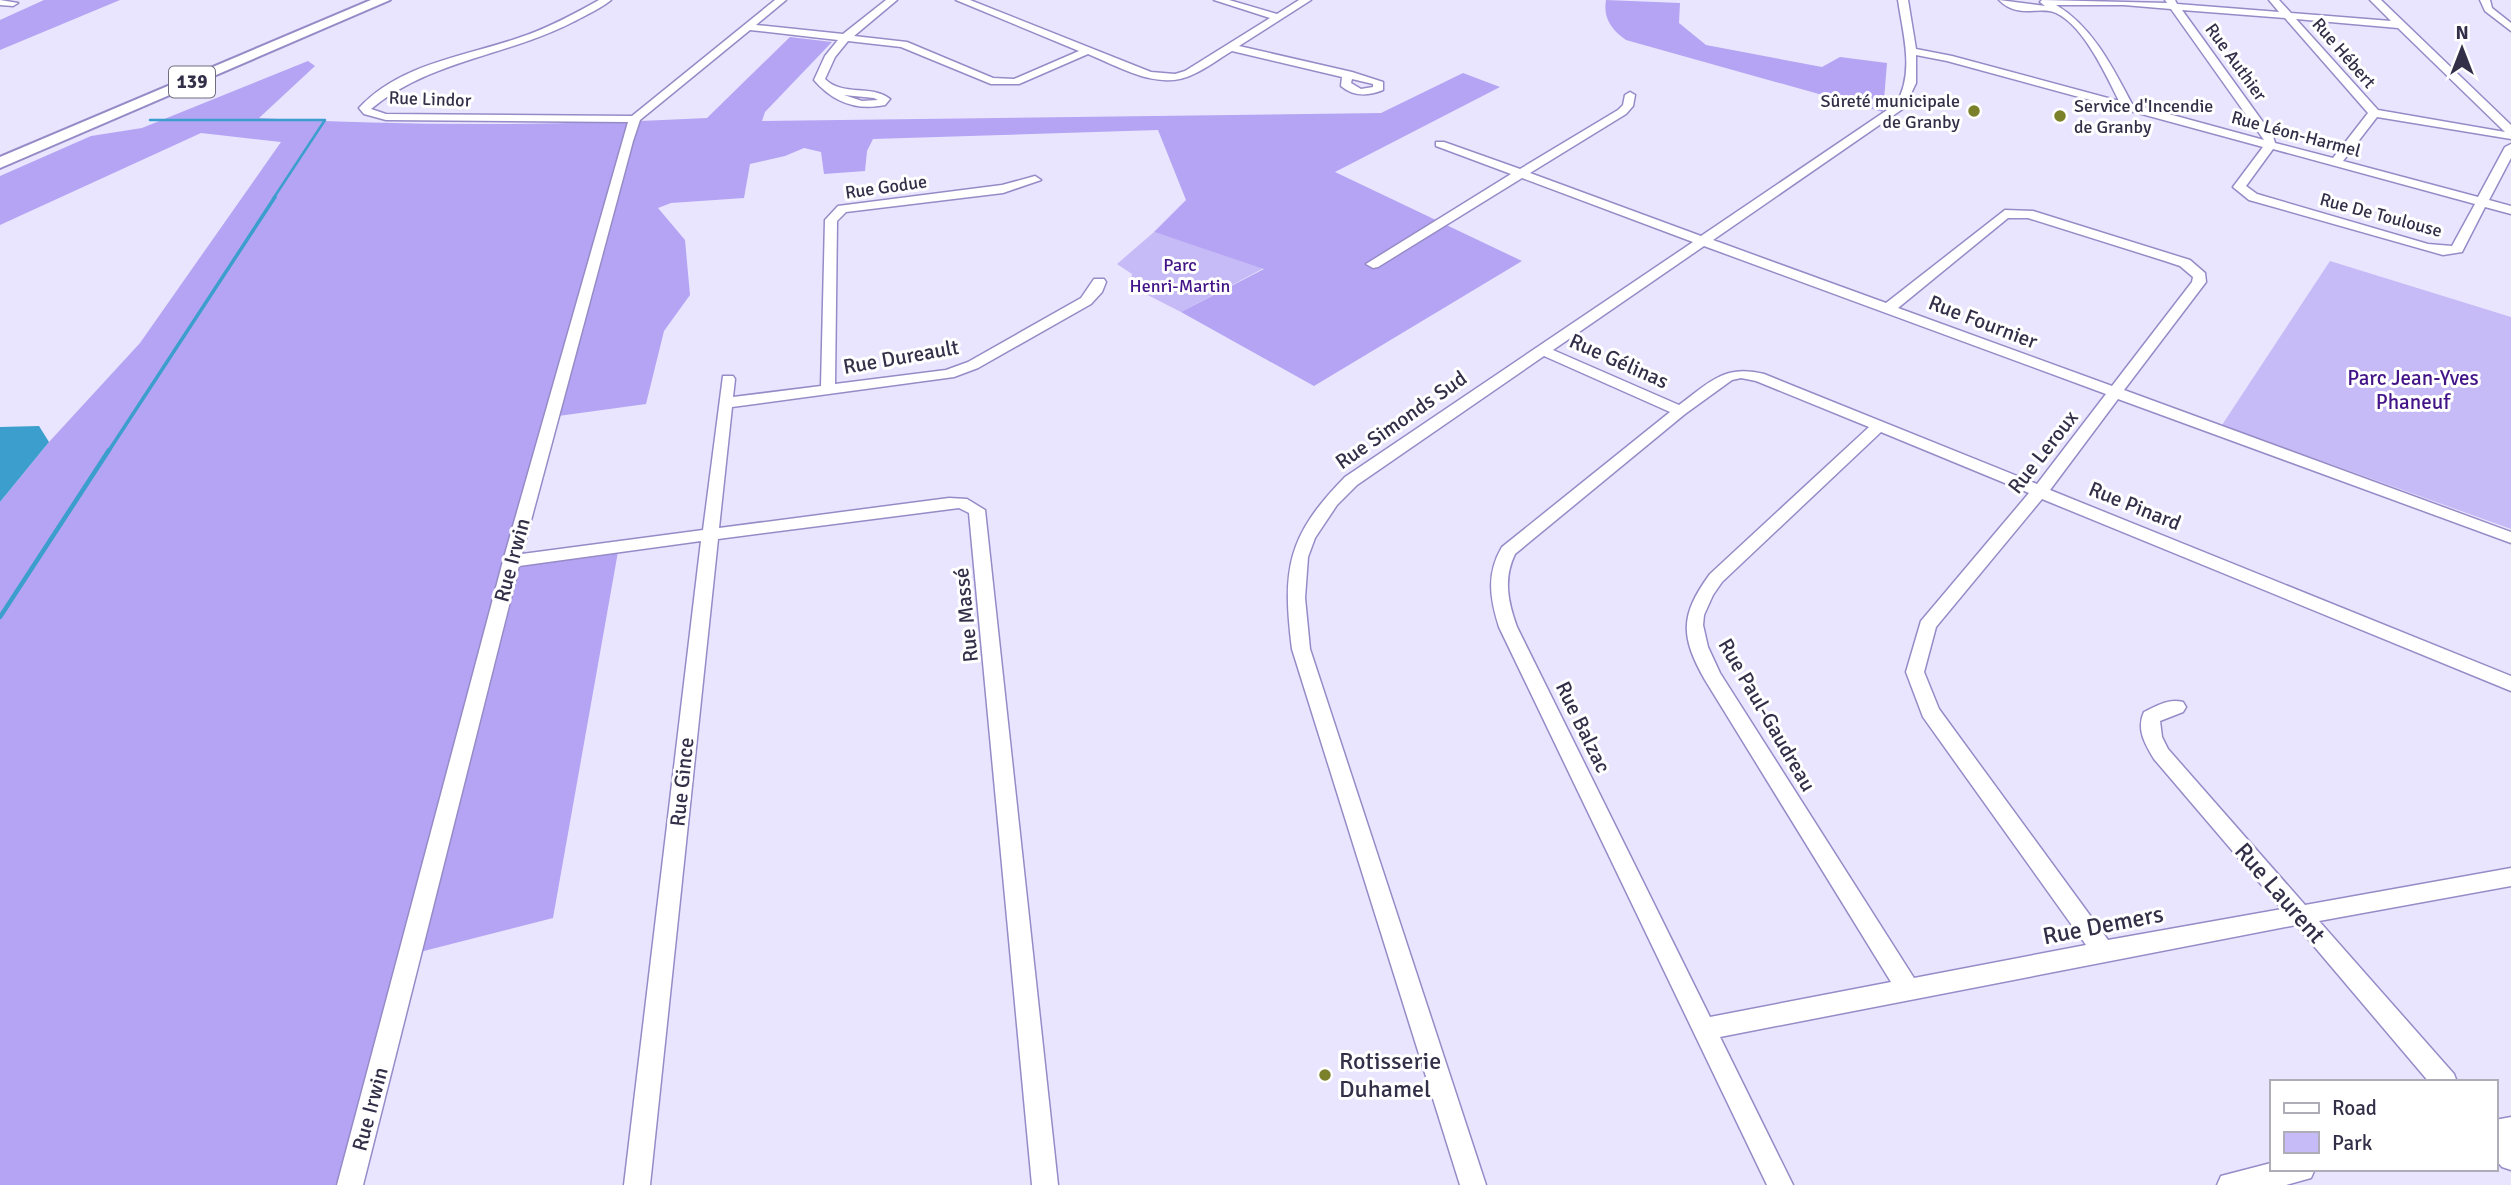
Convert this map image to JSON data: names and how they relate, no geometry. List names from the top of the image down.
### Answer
{
  "streets": {
    "highway": ["139"],
    "street": [
      "Rue Hébert",
      "Rue Authier",
      "Rue Lindor",
      "Rue Léon-Harmel",
      "Rue Godue",
      "Rue De Toulouse",
      "Rue Fournier",
      "Rue Dureault",
      "Rue Gélinas",
      "Rue Simonds Sud",
      "Rue Leroux",
      "Rue Pinard",
      "Rue Irwin",
      "Rue Massé",
      "Rue Paul-Gaudreau",
      "Rue Balzac",
      "Rue Gince",
      "Rue Laurent",
      "Rue Demers"
    ]
  },
  "crossings": [
    ["Rue Hébert", "Rue Léon-Harmel"],
    ["Rue Authier", "Rue Léon-Harmel"],
    ["Rue Authier", "Rue De Toulouse"],
    ["Rue Lindor", "Rue Irwin"],
    ["Rue Léon-Harmel", "Rue De Toulouse"],
    ["Rue Léon-Harmel", "Rue Simonds Sud"],
    ["Rue Godue", "Rue Dureault"],
    ["Rue Fournier", "Rue Simonds Sud"],
    ["Rue Fournier", "Rue Leroux"],
    ["Rue Dureault", "Rue Gince"],
    ["Rue Gélinas", "Rue Simonds Sud"],
    ["Rue Gélinas", "Rue Balzac"],
    ["Rue Leroux", "Rue Pinard"],
    ["Rue Leroux", "Rue Demers"],
    ["Rue Pinard", "Rue Paul-Gaudreau"],
    ["Rue Pinard", "Rue Balzac"],
    ["Rue Irwin", "Rue Massé"],
    ["Rue Massé", "Rue Gince"],
    ["Rue Paul-Gaudreau", "Rue Demers"],
    ["Rue Balzac", "Rue Demers"],
    ["Rue Laurent", "Rue Demers"]
  ],
  "parks": ["Parc Henri-Martin", "Parc Jean-Yves Phaneuf"],
  "places": ["Sûreté municipale de Granby", "Service d'Incendie de Granby", "Rotisserie Duhamel"],
  "legend": ["Road", "Park"],
  "north": "top"
}
